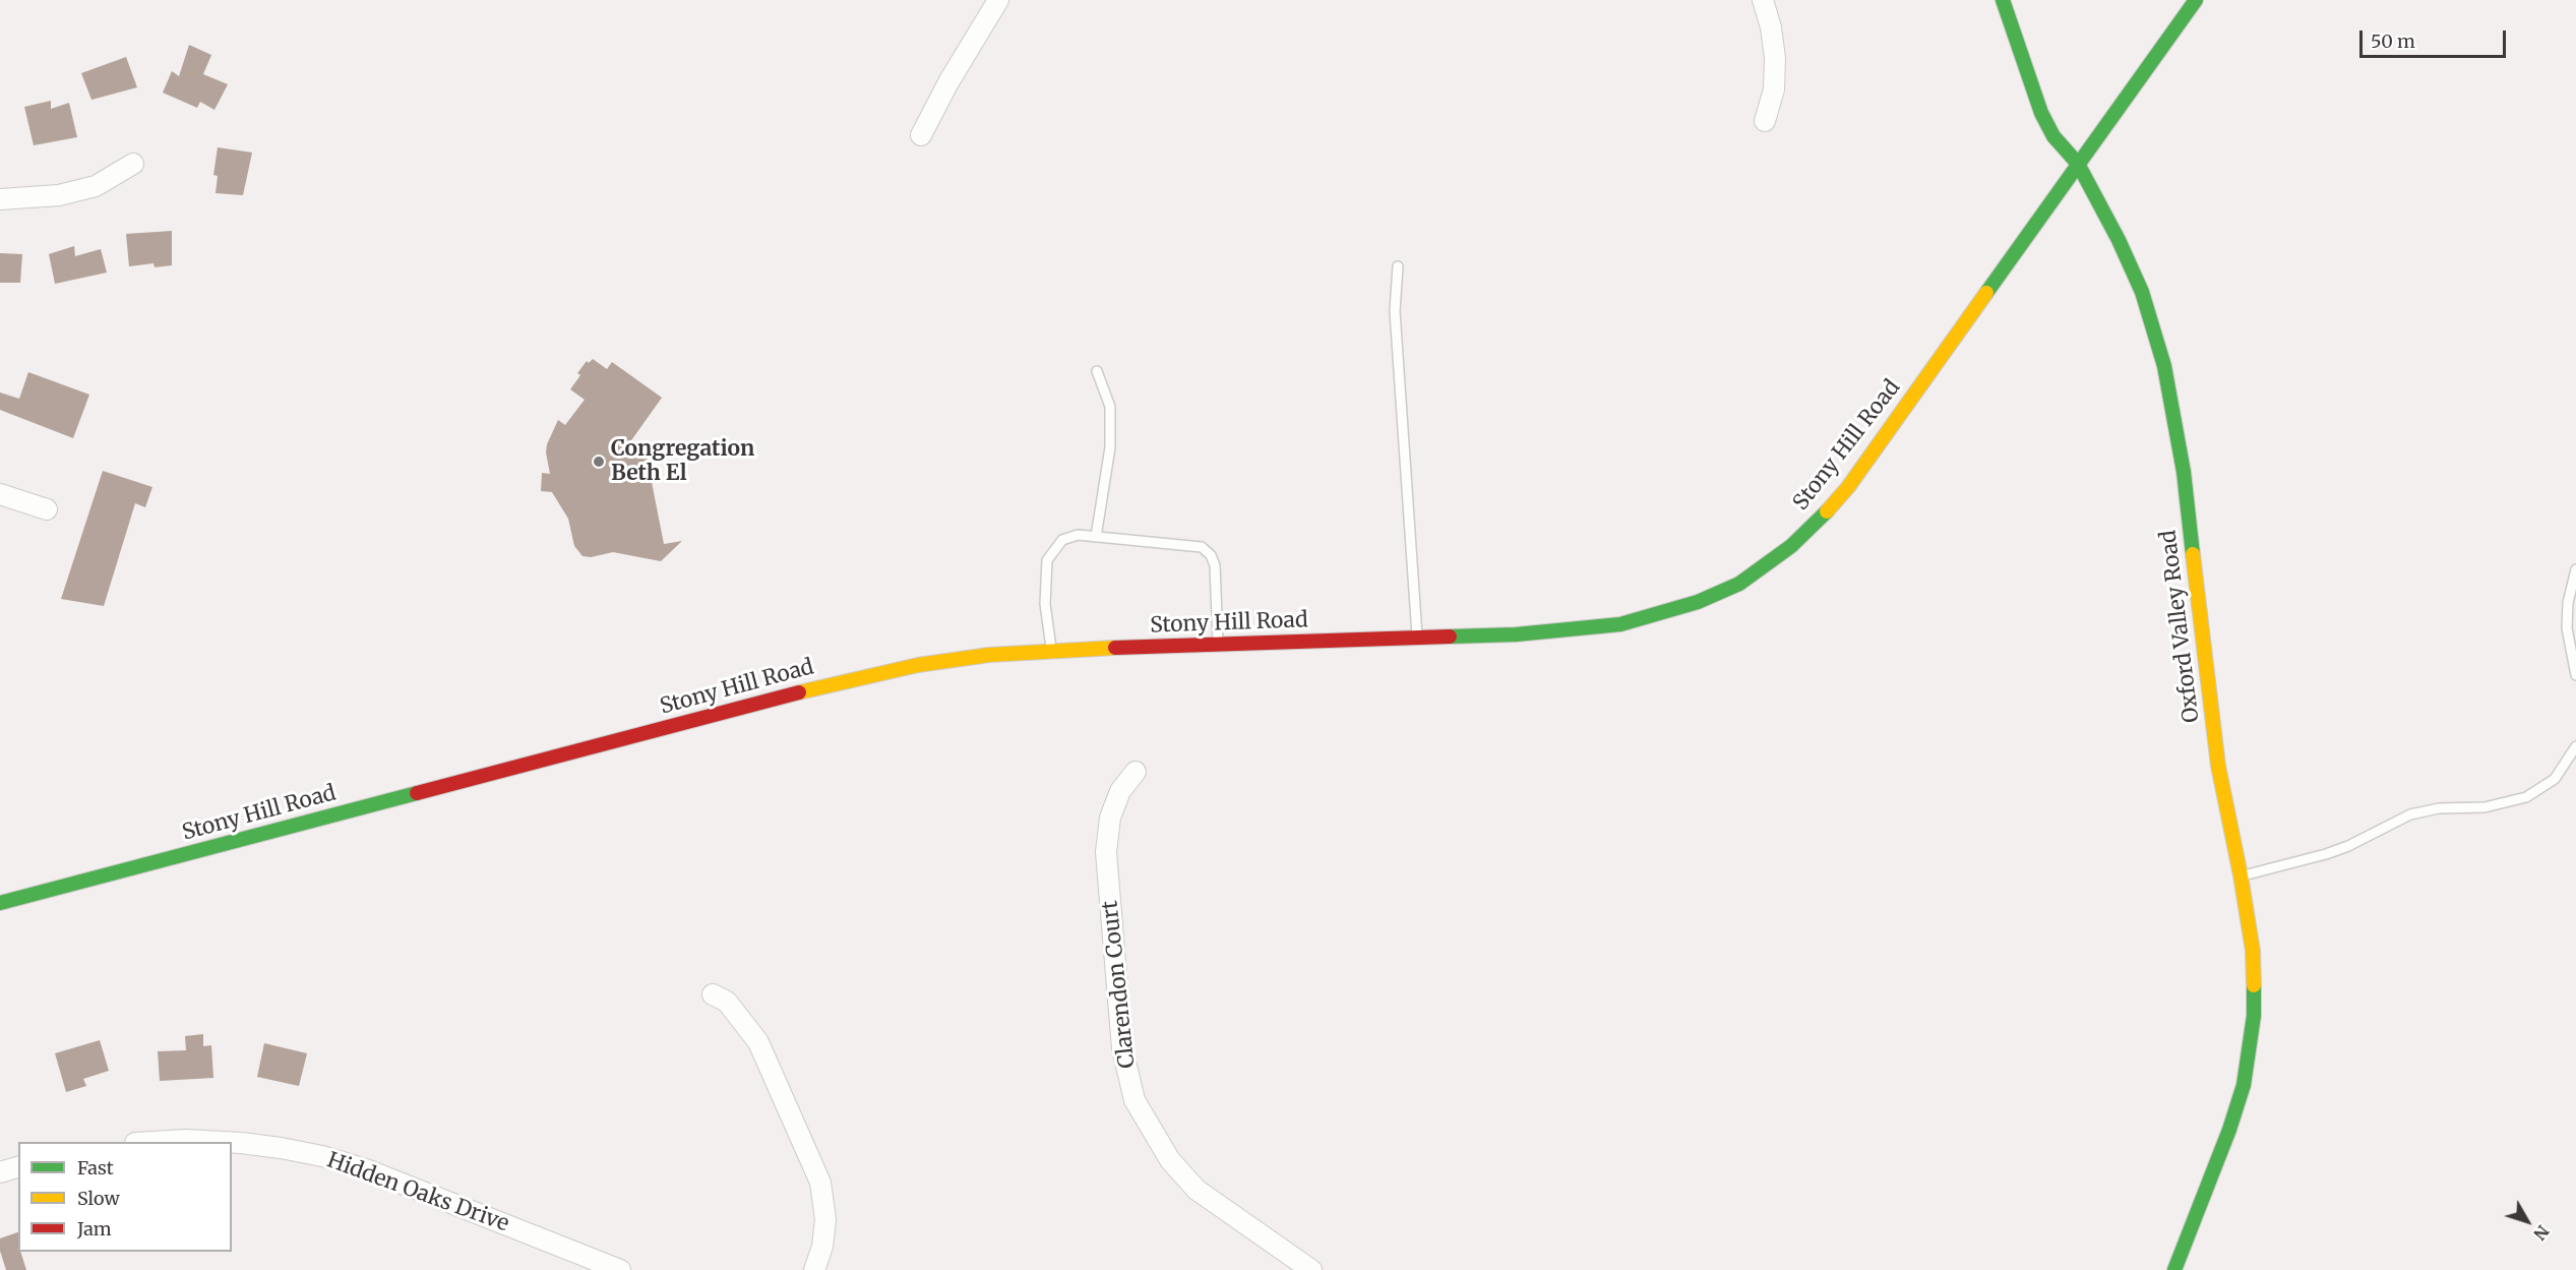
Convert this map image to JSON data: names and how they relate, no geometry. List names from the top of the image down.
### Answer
{
  "streets": {
    "street": [
      "Stony Hill Road",
      "Oxford Valley Road",
      "Clarendon Court",
      "Hidden Oaks Drive"
    ]
  },
  "crossings": [
    ["Stony Hill Road", "Oxford Valley Road"]
  ],
  "places": ["Congregation Beth El"],
  "legend": ["Fast", "Slow", "Jam"],
  "scale_bar": "50 m",
  "north": "bottom right"
}
